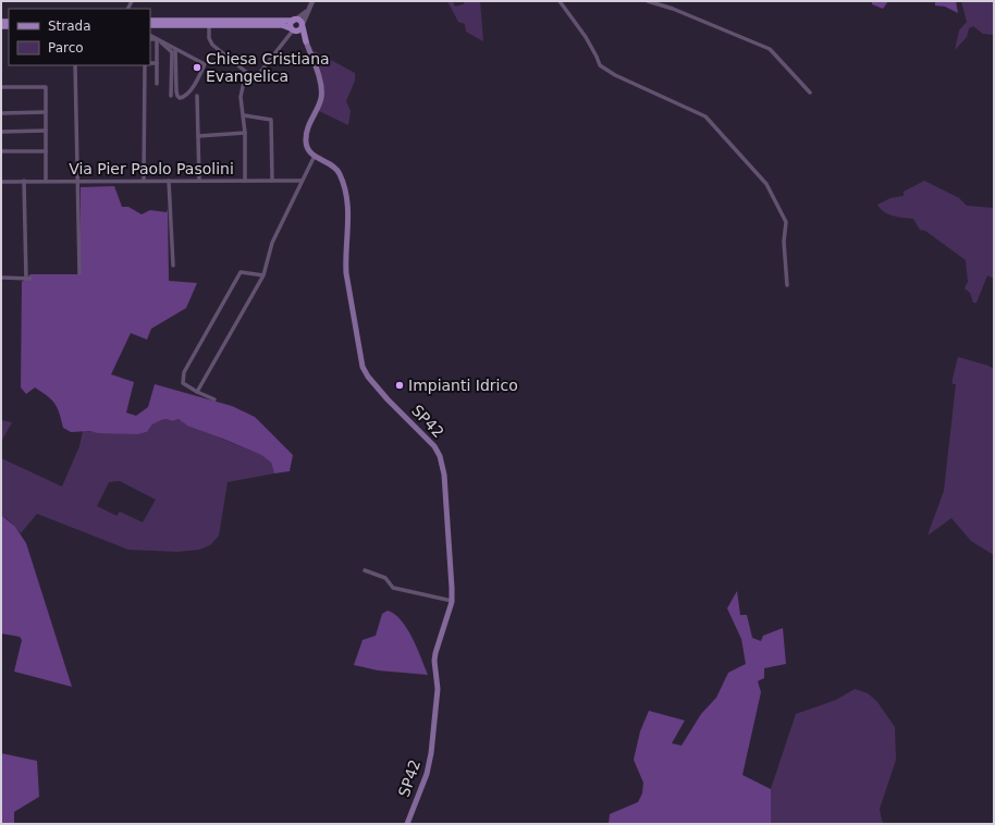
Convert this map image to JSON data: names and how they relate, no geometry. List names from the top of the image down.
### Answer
{
  "streets": {
    "main road": ["SP42"],
    "street": ["Via Pier Paolo Pasolini"]
  },
  "places": ["Chiesa Cristiana Evangelica", "Impianti Idrico"],
  "legend": ["Strada", "Parco"]
}
